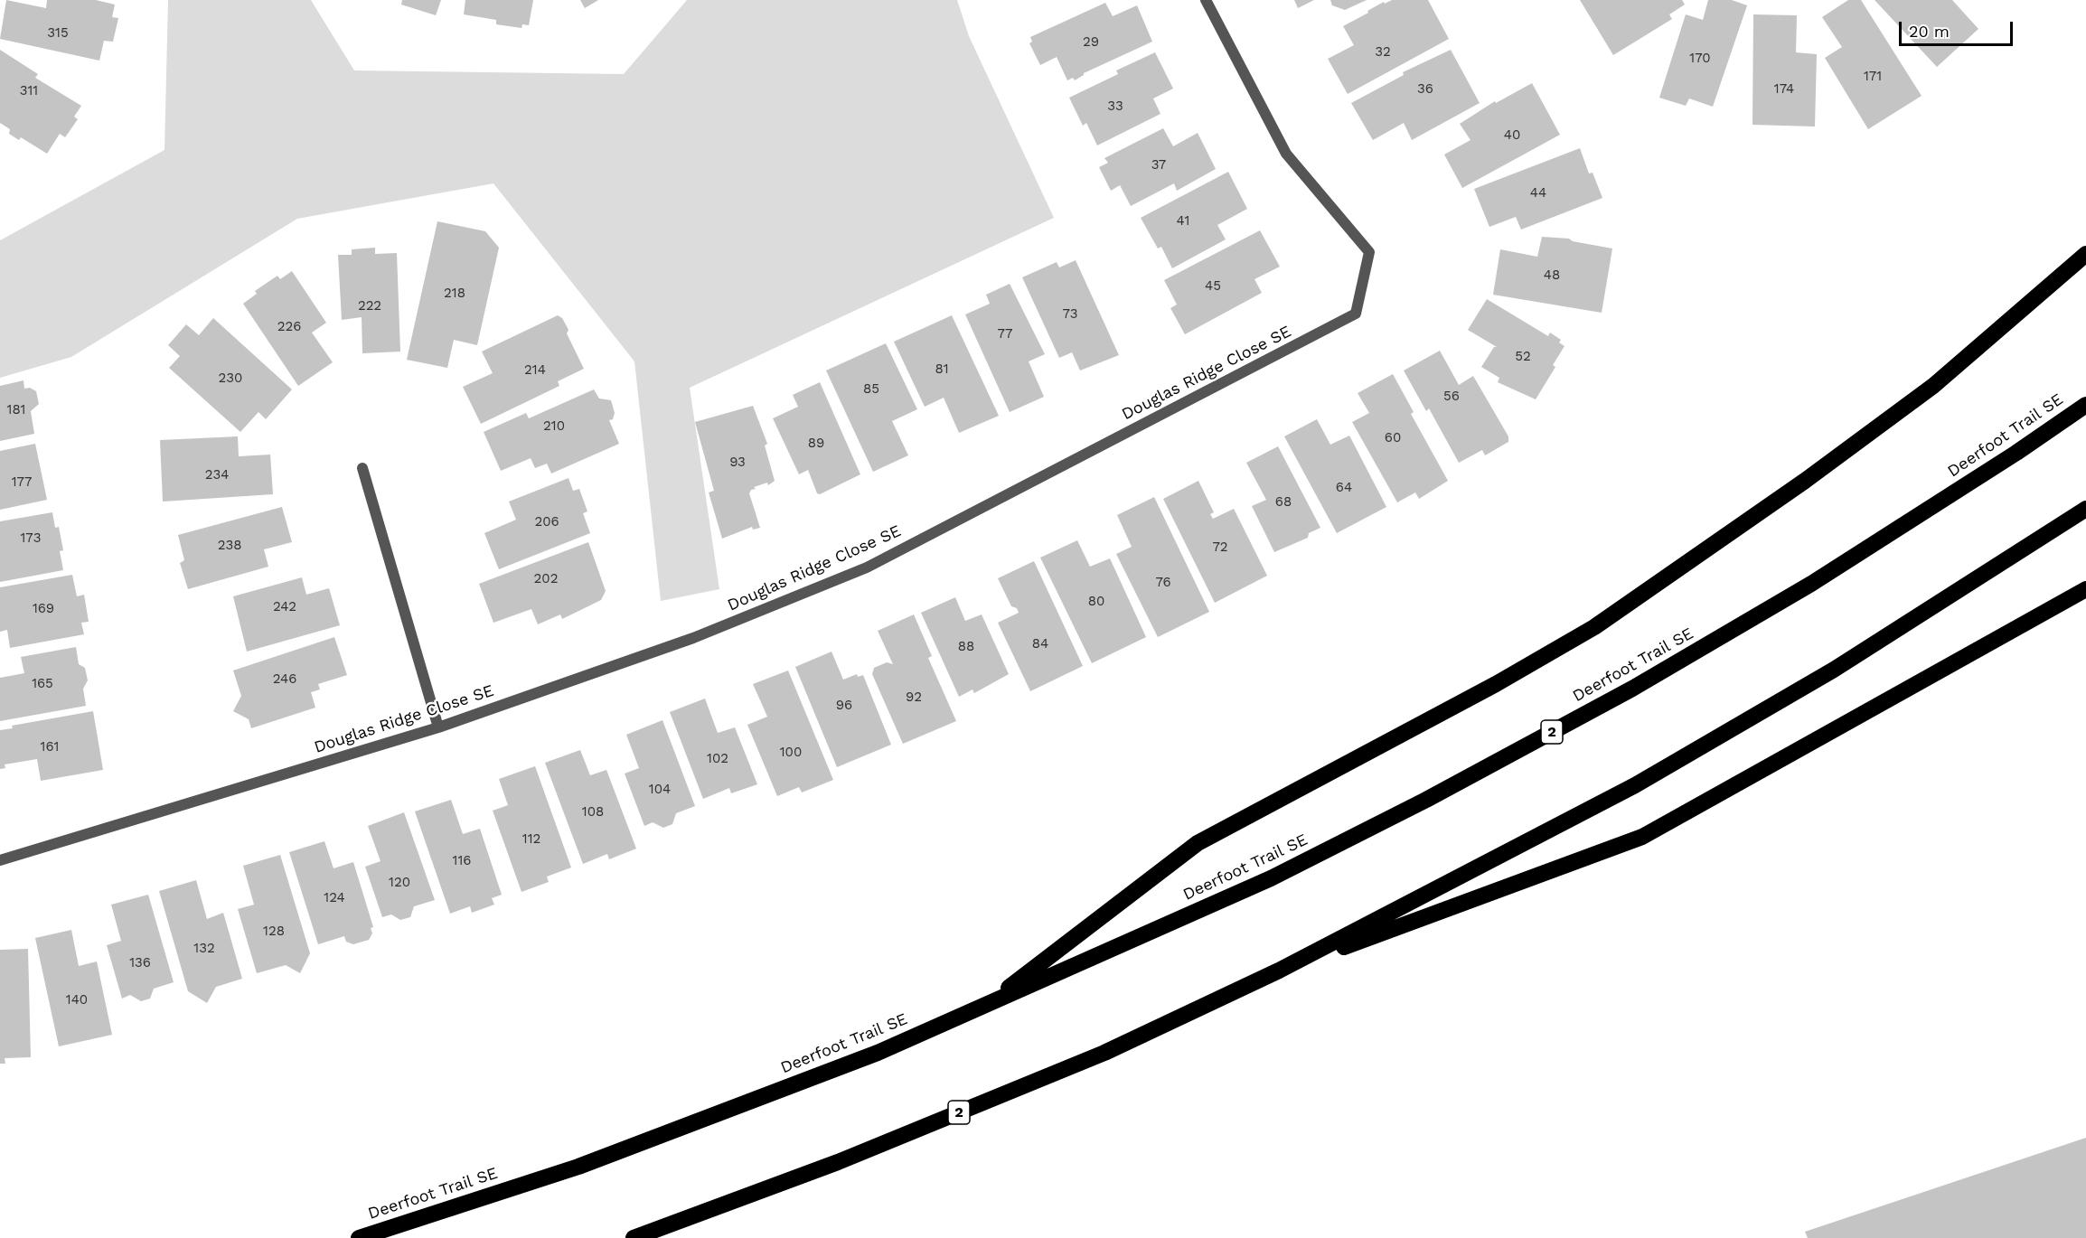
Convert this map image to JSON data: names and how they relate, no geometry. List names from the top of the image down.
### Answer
{
  "streets": {
    "highway": ["Deerfoot Trail SE", "2"],
    "street": ["Douglas Ridge Close SE"]
  },
  "house_numbers": [
    "315",
    "29",
    "32",
    "170",
    "171",
    "36",
    "174",
    "311",
    "33",
    "40",
    "37",
    "44",
    "41",
    "48",
    "45",
    "218",
    "222",
    "73",
    "226",
    "77",
    "52",
    "81",
    "214",
    "230",
    "85",
    "56",
    "181",
    "210",
    "60",
    "89",
    "93",
    "234",
    "177",
    "64",
    "68",
    "206",
    "173",
    "238",
    "72",
    "202",
    "76",
    "80",
    "242",
    "169",
    "84",
    "88",
    "246",
    "165",
    "92",
    "96",
    "161",
    "100",
    "102",
    "104",
    "108",
    "112",
    "116",
    "120",
    "124",
    "128",
    "132",
    "136",
    "140"
  ],
  "scale_bar": "20 m"
}
